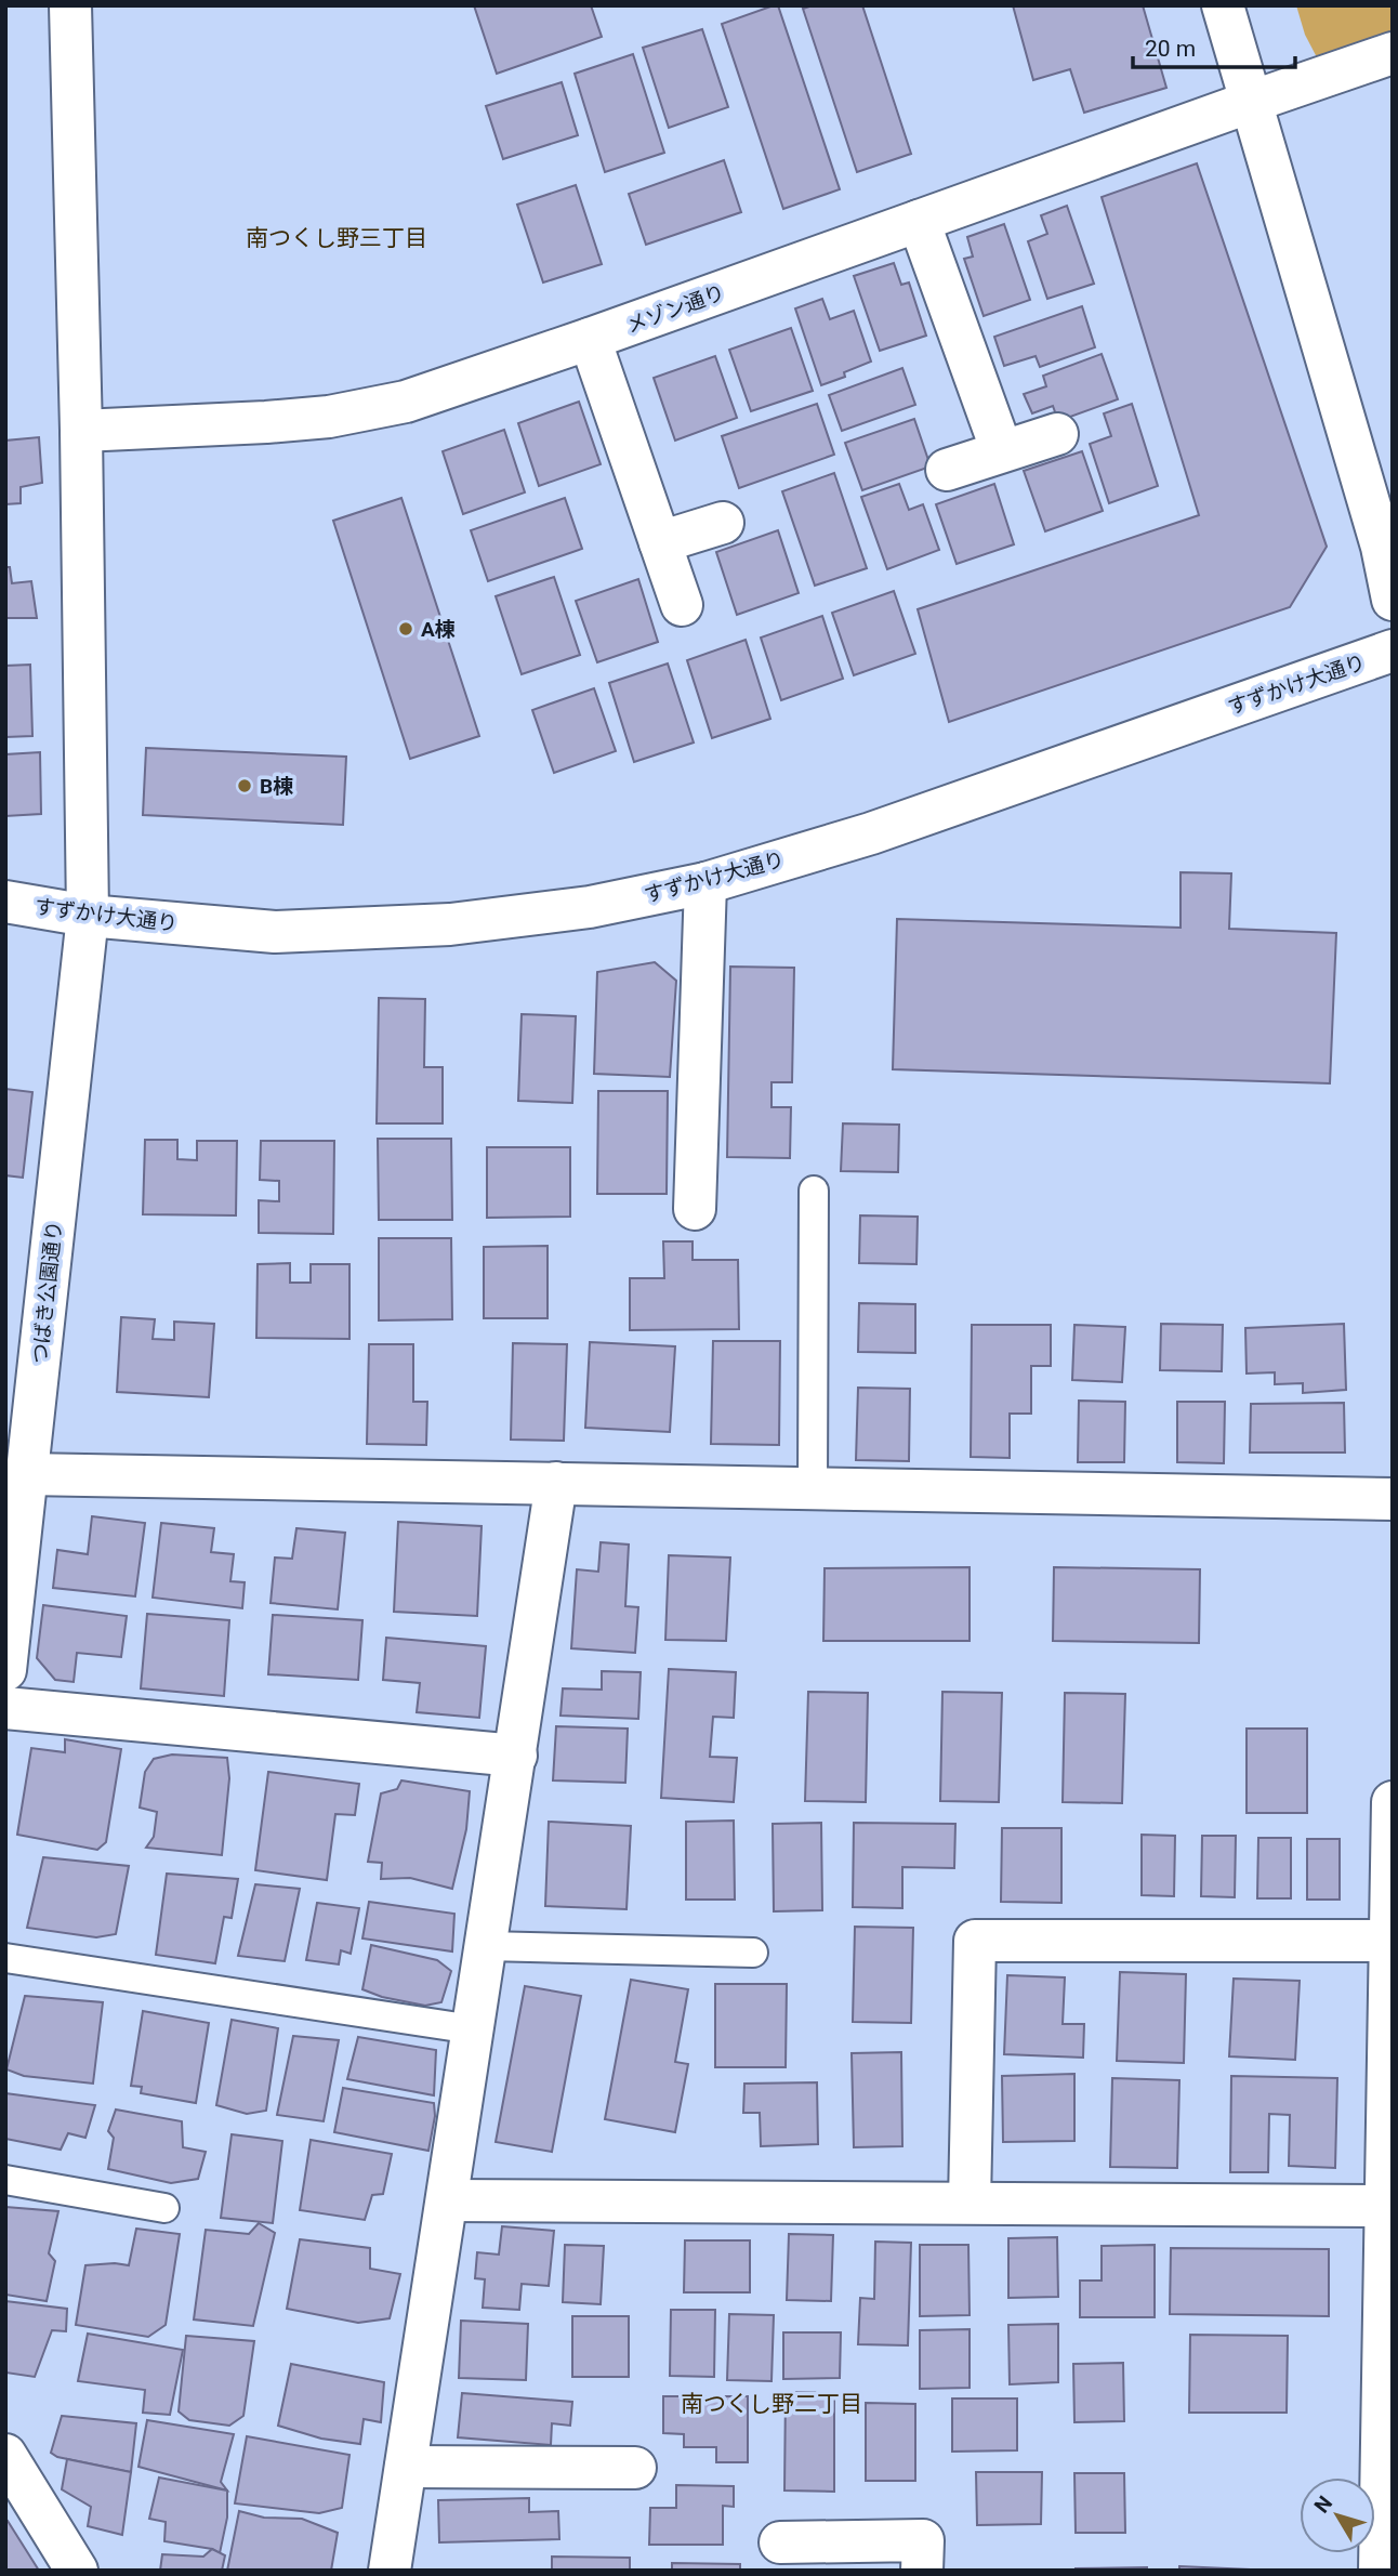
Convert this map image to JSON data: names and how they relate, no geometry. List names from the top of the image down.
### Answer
{
  "streets": {
    "street": ["メゾン通り", "すずかけ大通り", "つばき公園通り"]
  },
  "crossings": [
    ["メゾン通り", "つばき公園通り"],
    ["すずかけ大通り", "つばき公園通り"]
  ],
  "districts": ["南つくし野三丁目", "南つくし野二丁目"],
  "places": ["A棟", "B棟"],
  "scale_bar": "20 m",
  "north": "top left"
}
